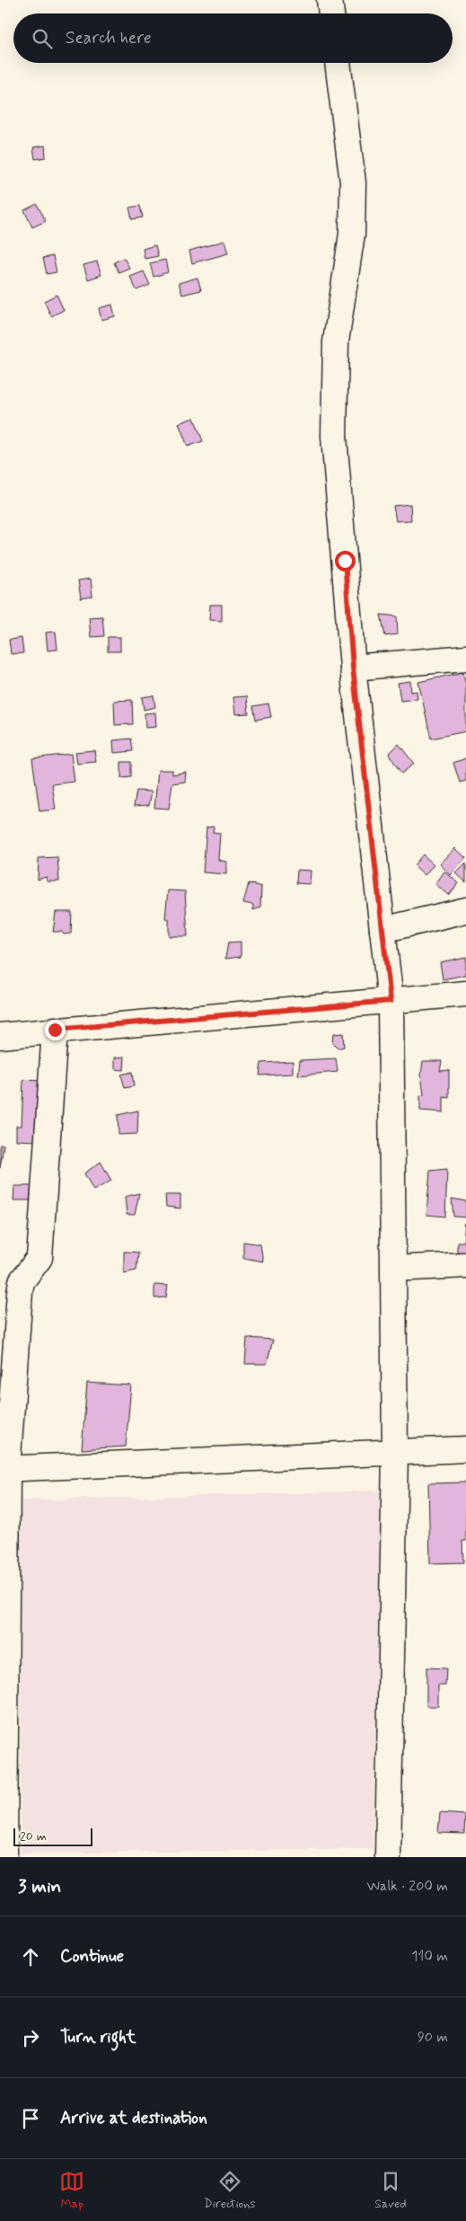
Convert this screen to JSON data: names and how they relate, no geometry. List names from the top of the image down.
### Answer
{
  "scale_bar": "20 m",
  "page": {
    "search": "Search here",
    "scale": "20 m",
    "heading": ["3 min", "Walk · 200 m"],
    "list": [
      ["Continue", "110 m"],
      ["Turn right", "90 m"],
      "Arrive at destination"
    ],
    "nav": ["Map", "Directions", "Saved"]
  }
}
